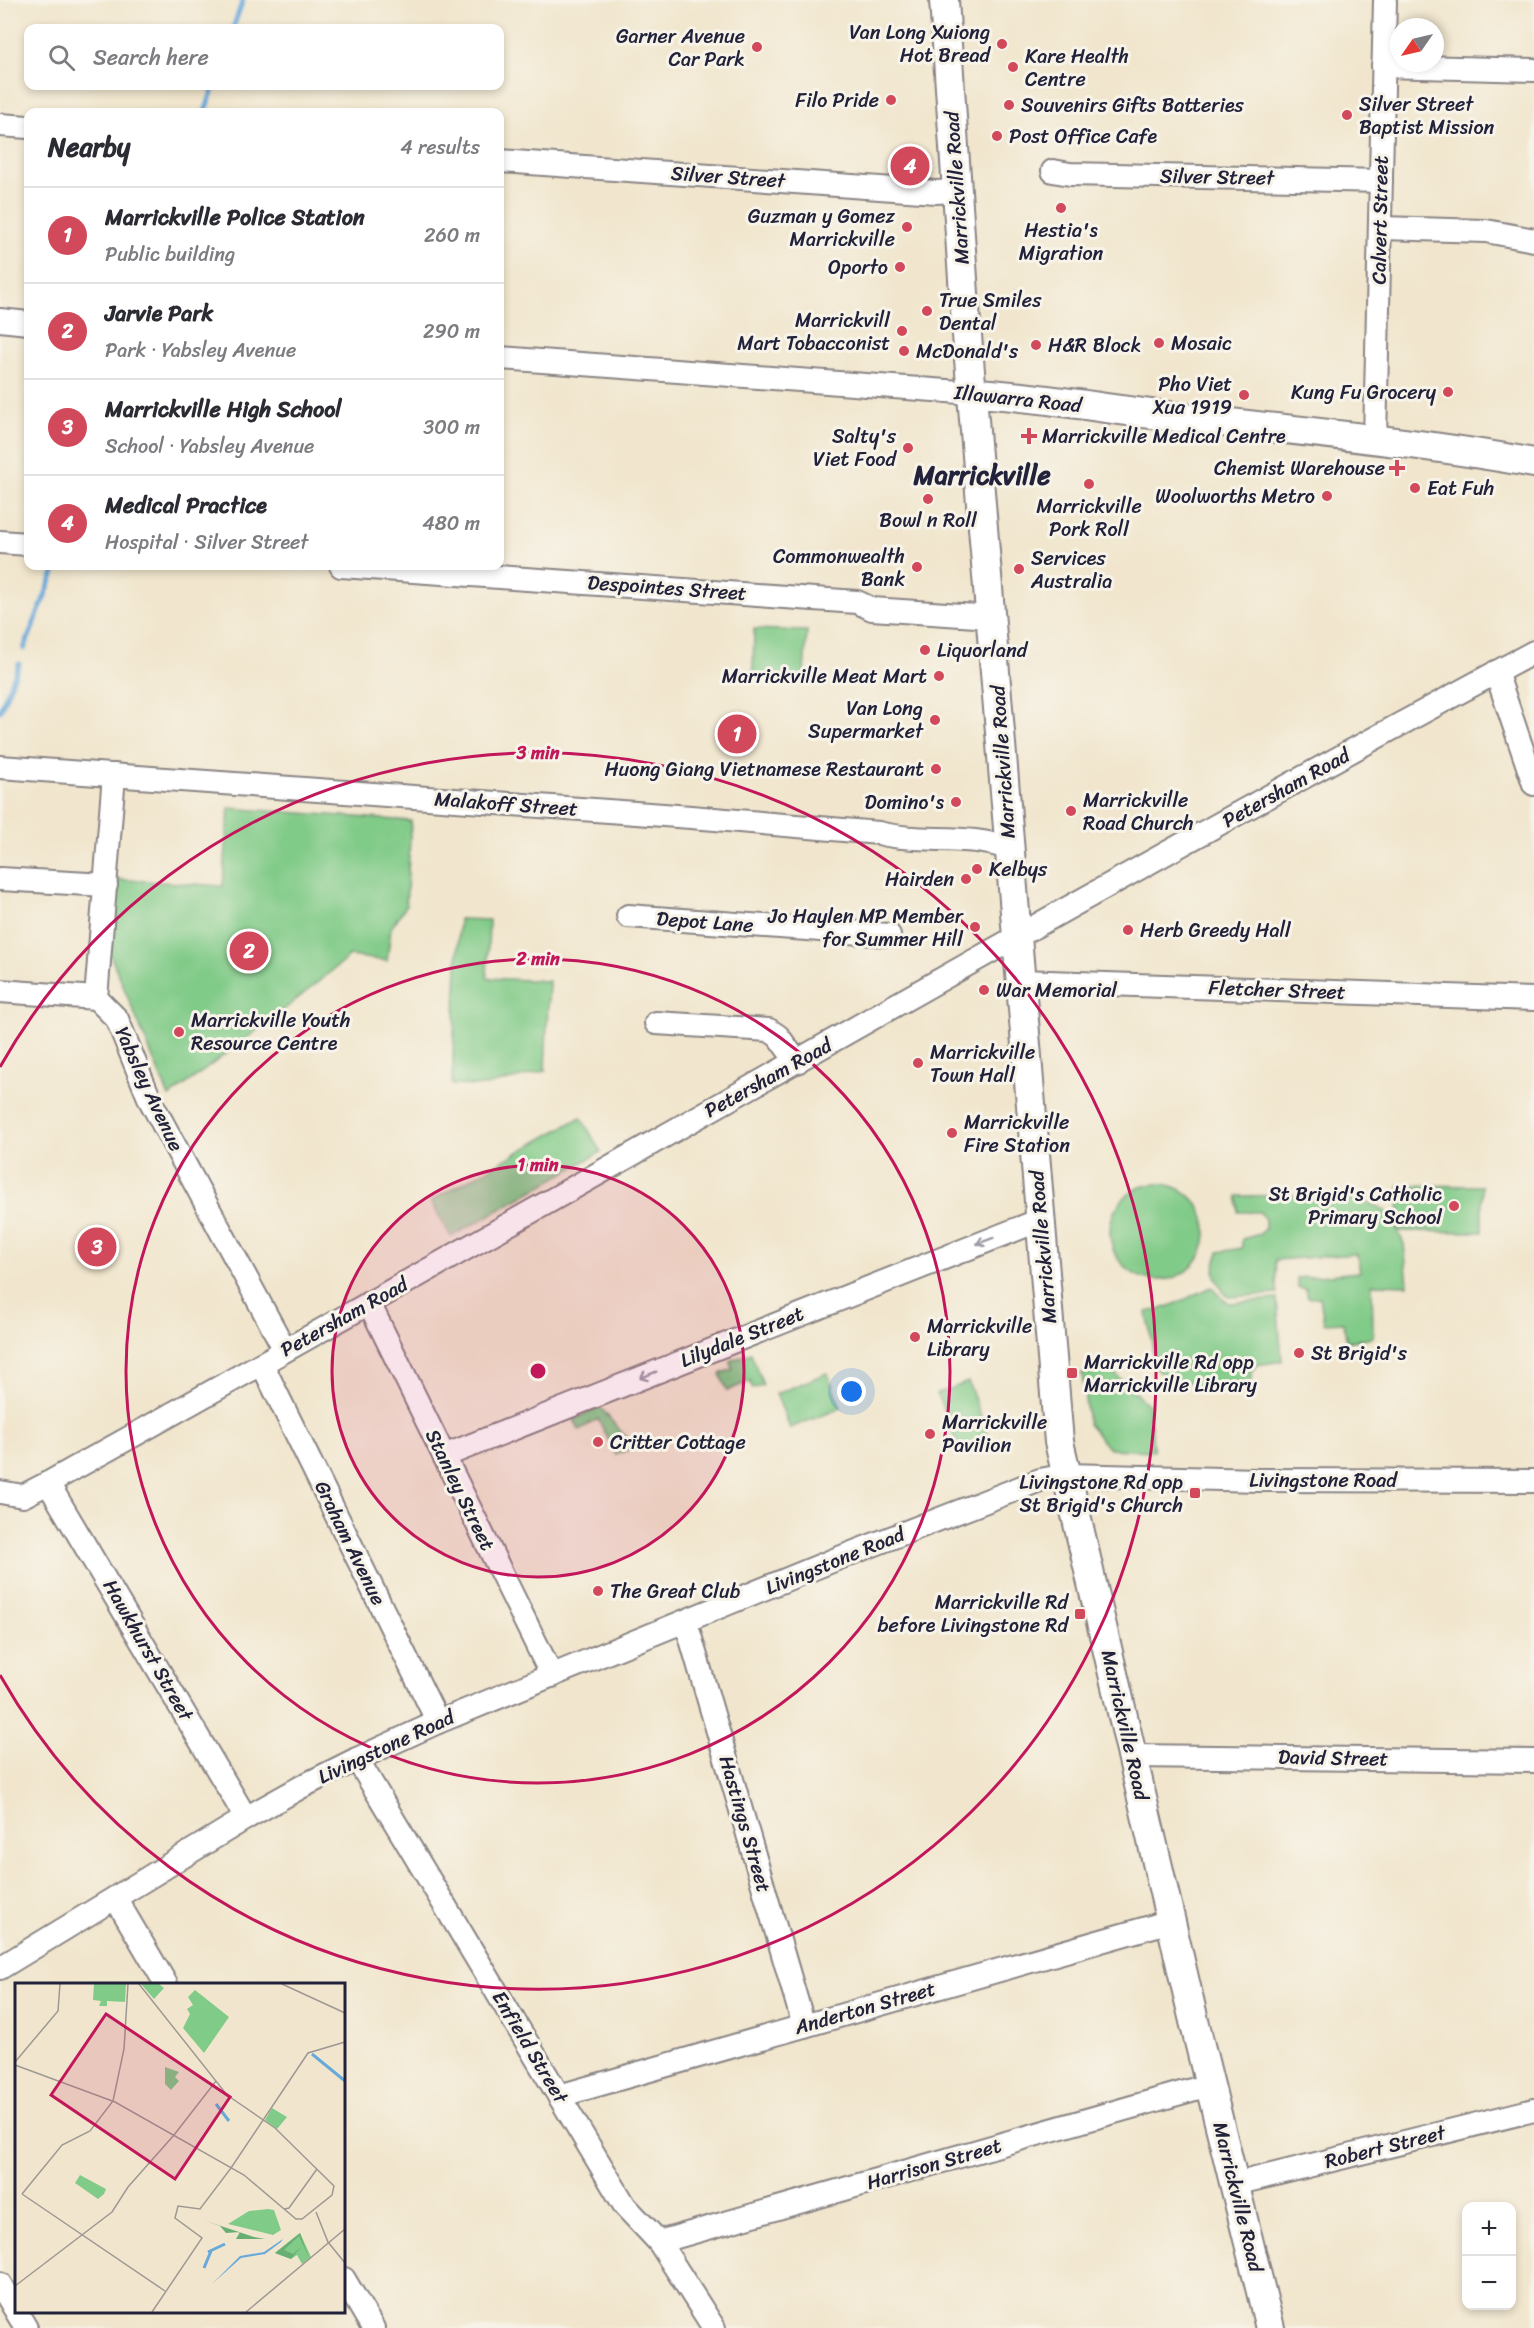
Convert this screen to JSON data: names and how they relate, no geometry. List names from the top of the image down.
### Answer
{
  "streets": {
    "main road": ["Marrickville Road", "Illawarra Road"],
    "street": [
      "Silver Street",
      "Calvert Street",
      "Despointes Street",
      "Petersham Road",
      "Malakoff Street",
      "Depot Lane",
      "Fletcher Street",
      "Yabsley Avenue",
      "Lilydale Street",
      "Livingstone Road",
      "Stanley Street",
      "Graham Avenue",
      "Hawkhurst Street",
      "David Street",
      "Hastings Street",
      "Anderton Street",
      "Enfield Street",
      "Robert Street",
      "Harrison Street"
    ]
  },
  "crossings": [
    ["Silver Street", "Marrickville Road"],
    ["Silver Street", "Calvert Street"],
    ["Marrickville Road", "Illawarra Road"],
    ["Marrickville Road", "Despointes Street"],
    ["Marrickville Road", "Petersham Road"],
    ["Marrickville Road", "Malakoff Street"],
    ["Marrickville Road", "Fletcher Street"],
    ["Marrickville Road", "Lilydale Street"],
    ["Marrickville Road", "Livingstone Road"],
    ["Marrickville Road", "David Street"],
    ["Marrickville Road", "Anderton Street"],
    ["Marrickville Road", "Robert Street"],
    ["Marrickville Road", "Harrison Street"],
    ["Calvert Street", "Illawarra Road"],
    ["Petersham Road", "Yabsley Avenue"],
    ["Petersham Road", "Stanley Street"],
    ["Petersham Road", "Graham Avenue"],
    ["Petersham Road", "Hawkhurst Street"],
    ["Lilydale Street", "Stanley Street"],
    ["Livingstone Road", "Stanley Street"],
    ["Livingstone Road", "Graham Avenue"],
    ["Livingstone Road", "Hawkhurst Street"],
    ["Livingstone Road", "Hastings Street"],
    ["Livingstone Road", "Enfield Street"],
    ["Hastings Street", "Anderton Street"],
    ["Anderton Street", "Enfield Street"],
    ["Enfield Street", "Harrison Street"]
  ],
  "one_way": ["Lilydale Street"],
  "districts": ["Marrickville"],
  "places": {
    "other": [
      "Van Long Xuiong Hot Bread",
      "Garner Avenue Car Park",
      "Kare Health Centre",
      "Filo Pride",
      "Souvenirs Gifts Batteries",
      "Silver Street Baptist Mission",
      "Post Office Cafe",
      "Hestia's Migration",
      "Guzman y Gomez Marrickville",
      "Oporto",
      "True Smiles Dental",
      "Marrickvill Mart Tobacconist",
      "Mosaic",
      "H&R Block",
      "McDonald's",
      "Kung Fu Grocery",
      "Pho Viet Xua 1919",
      "Salty's Viet Food",
      "Marrickville Pork Roll",
      "Eat Fuh",
      "Woolworths Metro",
      "Bowl n Roll",
      "Commonwealth Bank",
      "Services Australia",
      "Liquorland",
      "Marrickville Meat Mart",
      "Van Long Supermarket",
      "Huong Giang Vietnamese Restaurant",
      "Domino's",
      "Marrickville Road Church",
      "Kelbys",
      "Hairden",
      "Jo Haylen MP Member for Summer Hill",
      "Herb Greedy Hall",
      "War Memorial",
      "Marrickville Youth Resource Centre",
      "Marrickville Town Hall",
      "Marrickville Fire Station",
      "St Brigid's Catholic Primary School",
      "Marrickville Library",
      "St Brigid's",
      "Marrickville Pavilion",
      "Critter Cottage",
      "The Great Club"
    ],
    "health": ["Marrickville Medical Centre", "Chemist Warehouse"],
    "transit": ["Marrickville Rd opp Marrickville Library", "Livingstone Rd opp St Brigid's Church", "Marrickville Rd before Livingstone Rd"]
  },
  "north": "bottom left",
  "page": {
    "search": "Search here",
    "heading": ["Nearby", "4 results"],
    "pins": [
      "4",
      "1",
      "2",
      "3"
    ],
    "list": [
      {
        "mark": "1",
        "name": "Marrickville Police Station",
        "note": "Public building",
        "value": "260 m"
      },
      {
        "mark": "2",
        "name": "Jarvie Park",
        "note": "Park · Yabsley Avenue",
        "value": "290 m"
      },
      {
        "mark": "3",
        "name": "Marrickville High School",
        "note": "School · Yabsley Avenue",
        "value": "300 m"
      },
      {
        "mark": "4",
        "name": "Medical Practice",
        "note": "Hospital · Silver Street",
        "value": "480 m"
      }
    ],
    "map_buttons": ["+", "−"]
  },
  "rings": ["3 min", "2 min", "1 min"]
}
